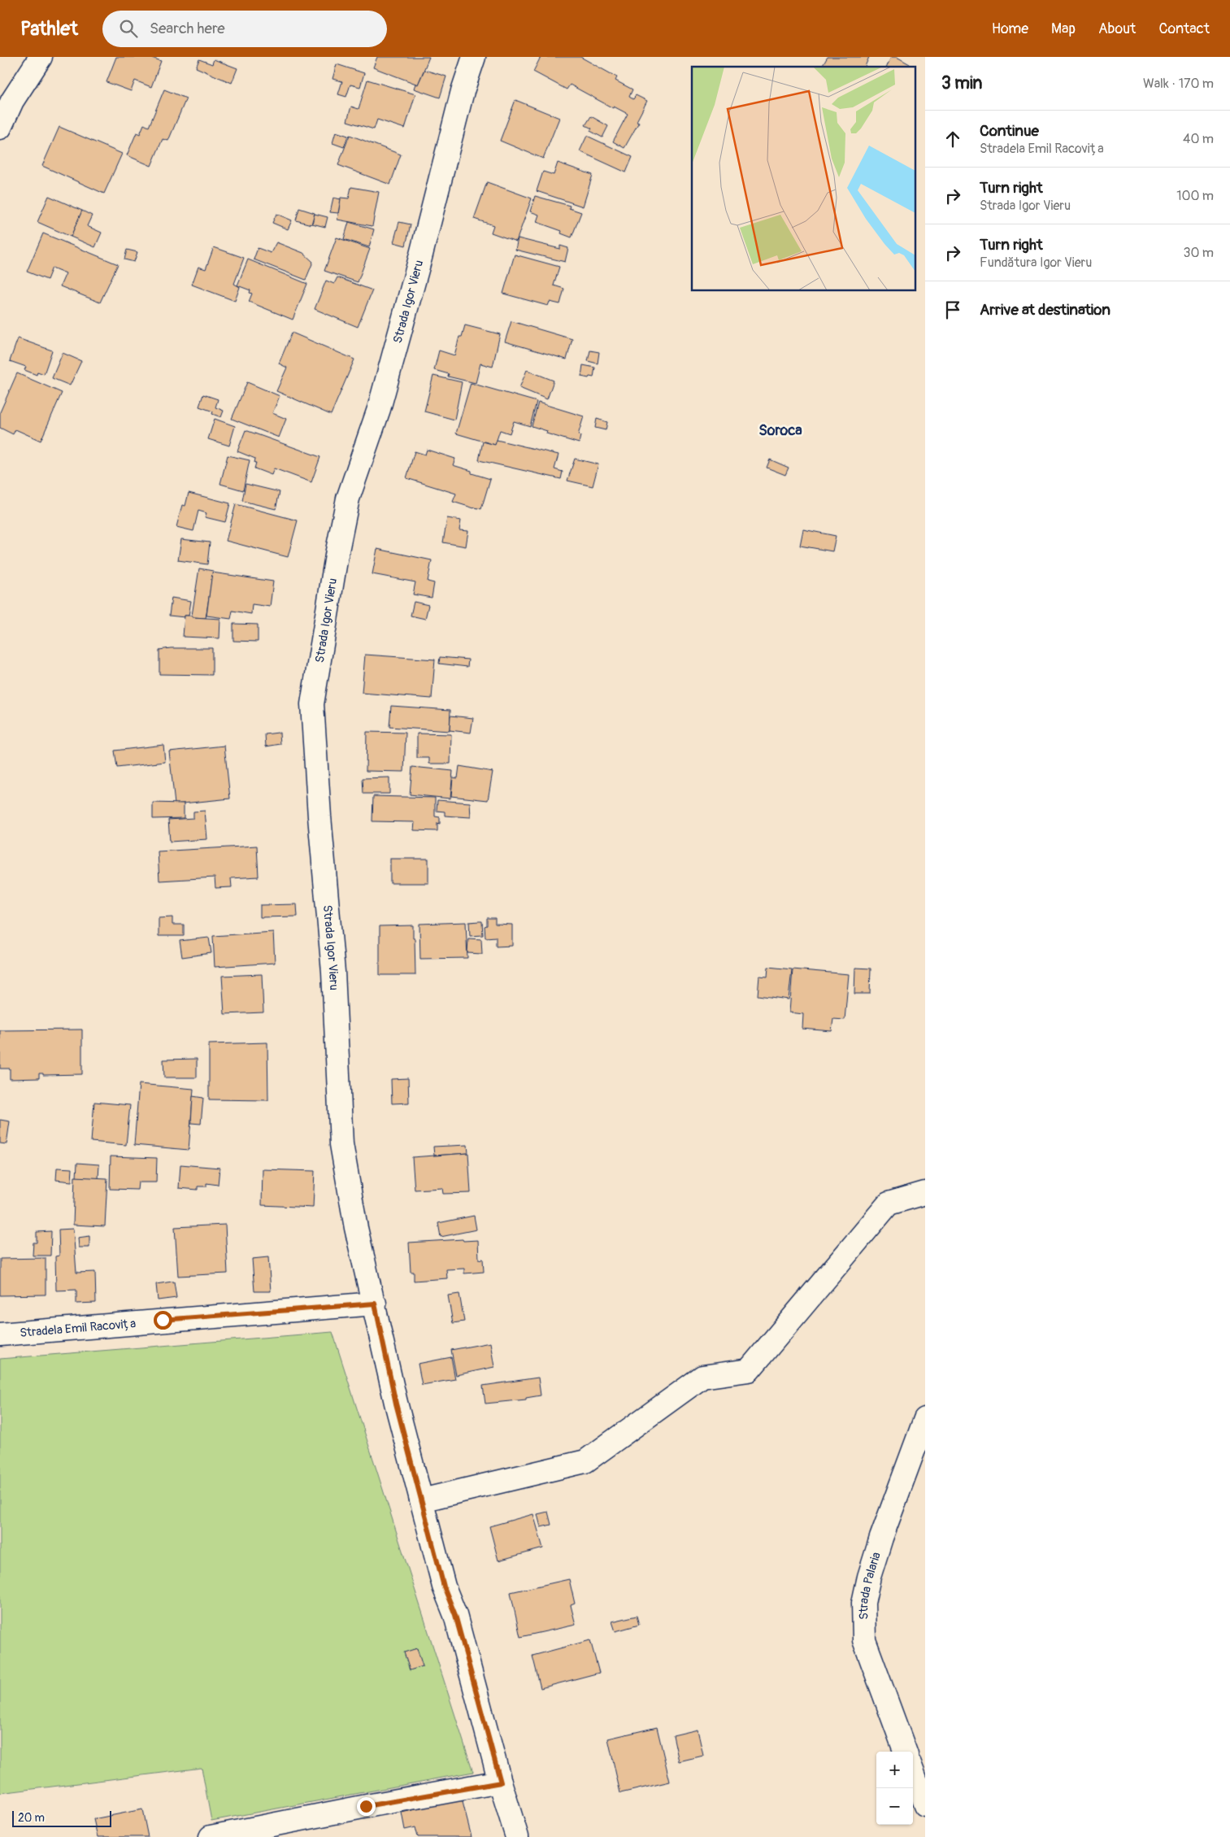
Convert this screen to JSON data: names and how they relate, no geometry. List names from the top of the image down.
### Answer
{
  "streets": {
    "street": ["Strada Igor Vieru", "Stradela Emil Racovița", "Strada Palaria"]
  },
  "crossings": [
    ["Strada Igor Vieru", "Stradela Emil Racovița"]
  ],
  "districts": ["Soroca"],
  "scale_bar": "20 m",
  "page": {
    "header": "Pathlet",
    "search": "Search here",
    "nav": [
      "Home",
      "Map",
      "About",
      "Contact"
    ],
    "heading": ["3 min", "Walk · 170 m"],
    "list": [
      ["Continue", "Stradela Emil Racovița", "40 m"],
      ["Turn right", "Strada Igor Vieru", "100 m"],
      ["Turn right", "Fundătura Igor Vieru", "30 m"],
      "Arrive at destination"
    ],
    "map_buttons": ["+", "−"],
    "scale": "20 m"
  }
}
